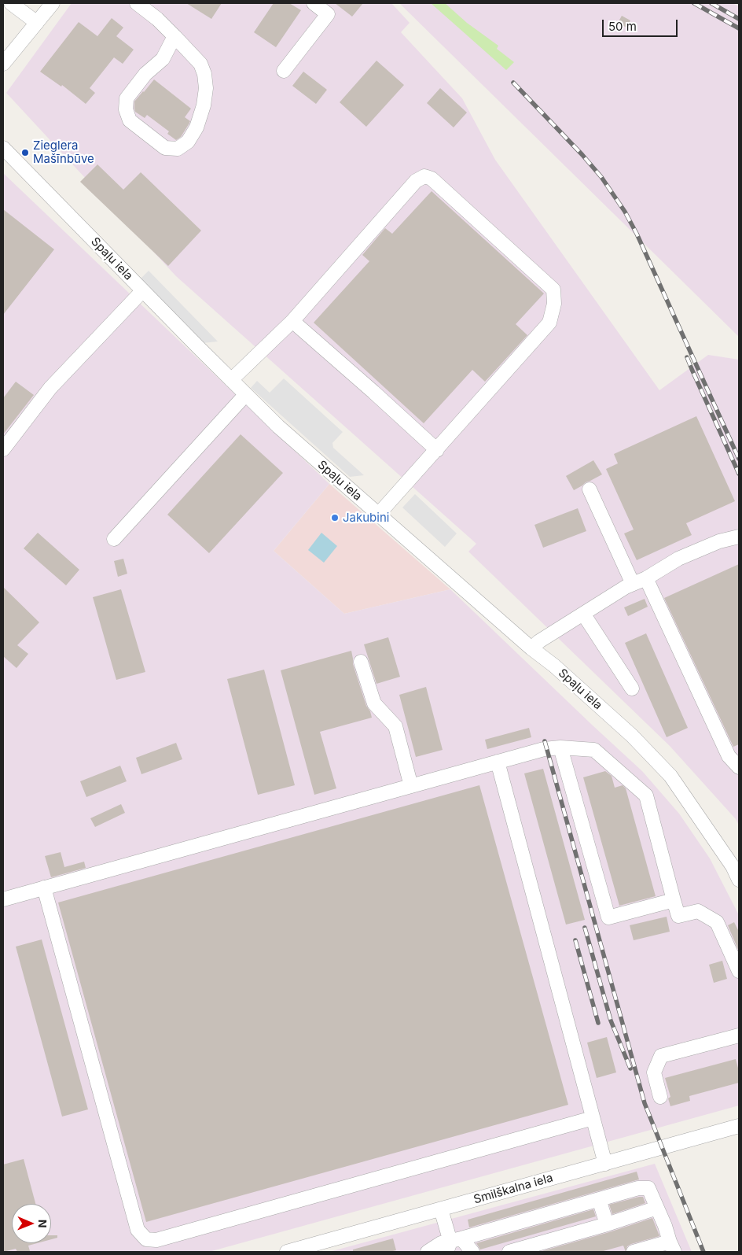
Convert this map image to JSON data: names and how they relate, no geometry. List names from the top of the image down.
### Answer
{
  "streets": {
    "street": ["Spaļu iela", "Smilškalna iela"]
  },
  "places": ["Zieglera Mašīnbūve", "Jakubini"],
  "scale_bar": "50 m",
  "north": "right"
}
